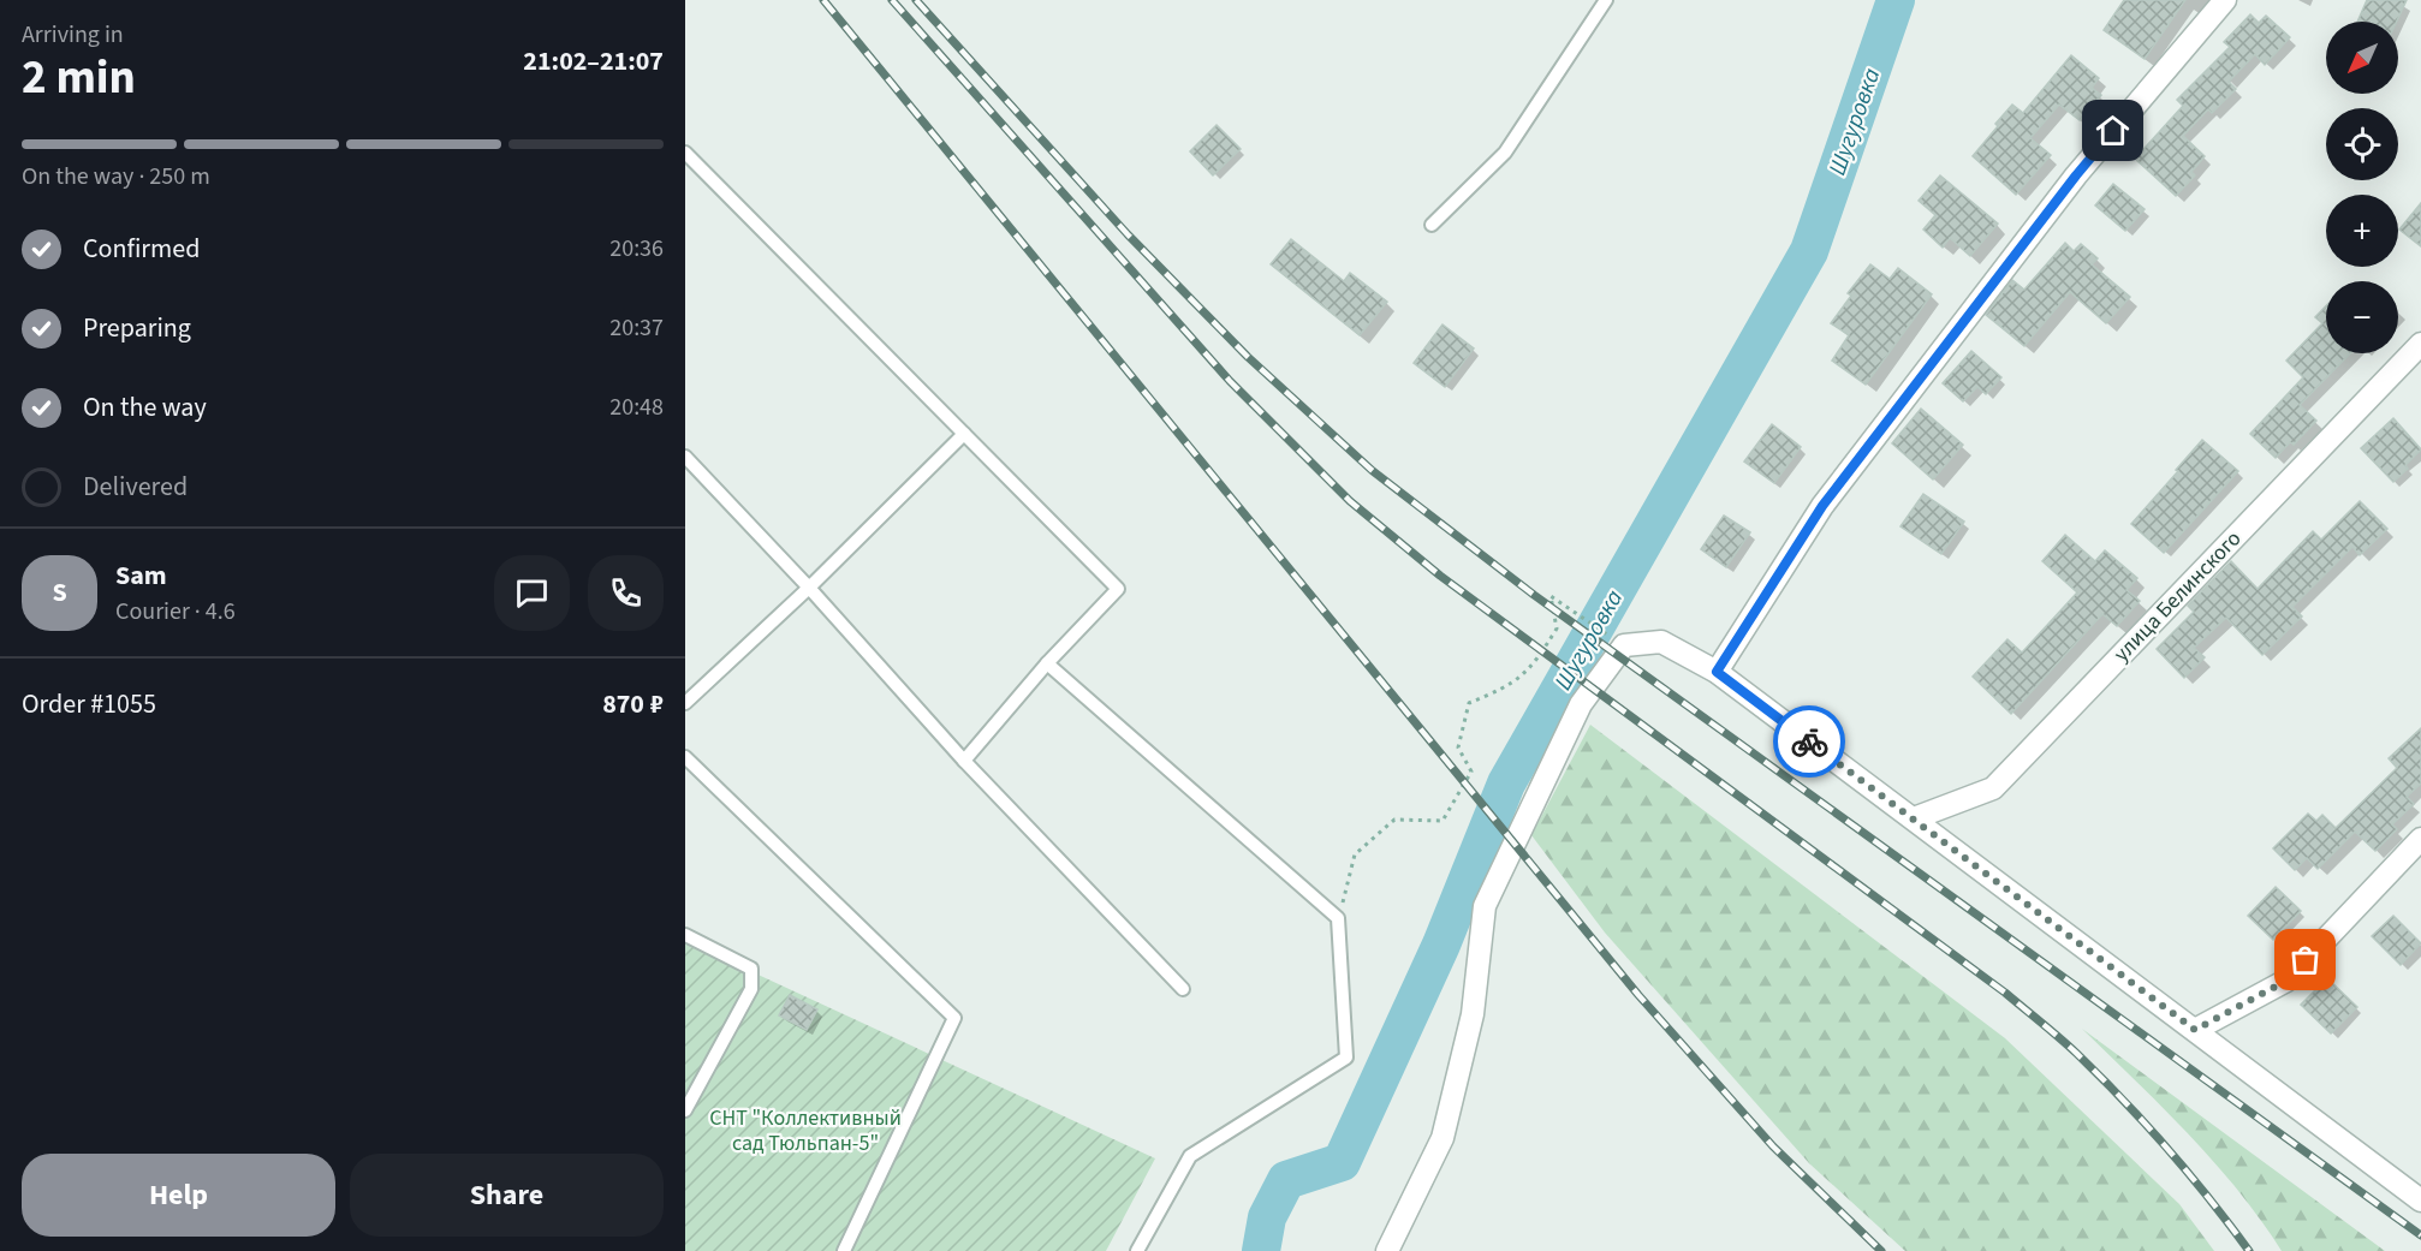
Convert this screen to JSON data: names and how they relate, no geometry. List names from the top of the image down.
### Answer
{
  "streets": {
    "street": ["улица Белинского"]
  },
  "water": ["Шугуровка"],
  "parks": ["СНТ \"Коллективный сад Тюльпан-5\""],
  "north": "bottom left",
  "page": {
    "heading": ["2 min", "Arriving in", "21:02–21:07"],
    "panel": [
      "Sam",
      "Courier · 4.6",
      "Order #1055",
      "870 ₽"
    ],
    "map_buttons": ["+", "−"],
    "bar": "On the way · 250 m",
    "list": [
      ["Confirmed", "20:36"],
      ["Preparing", "20:37"],
      ["On the way", "20:48"],
      "Delivered"
    ],
    "round": "S",
    "buttons": ["Help", "Share"]
  }
}
